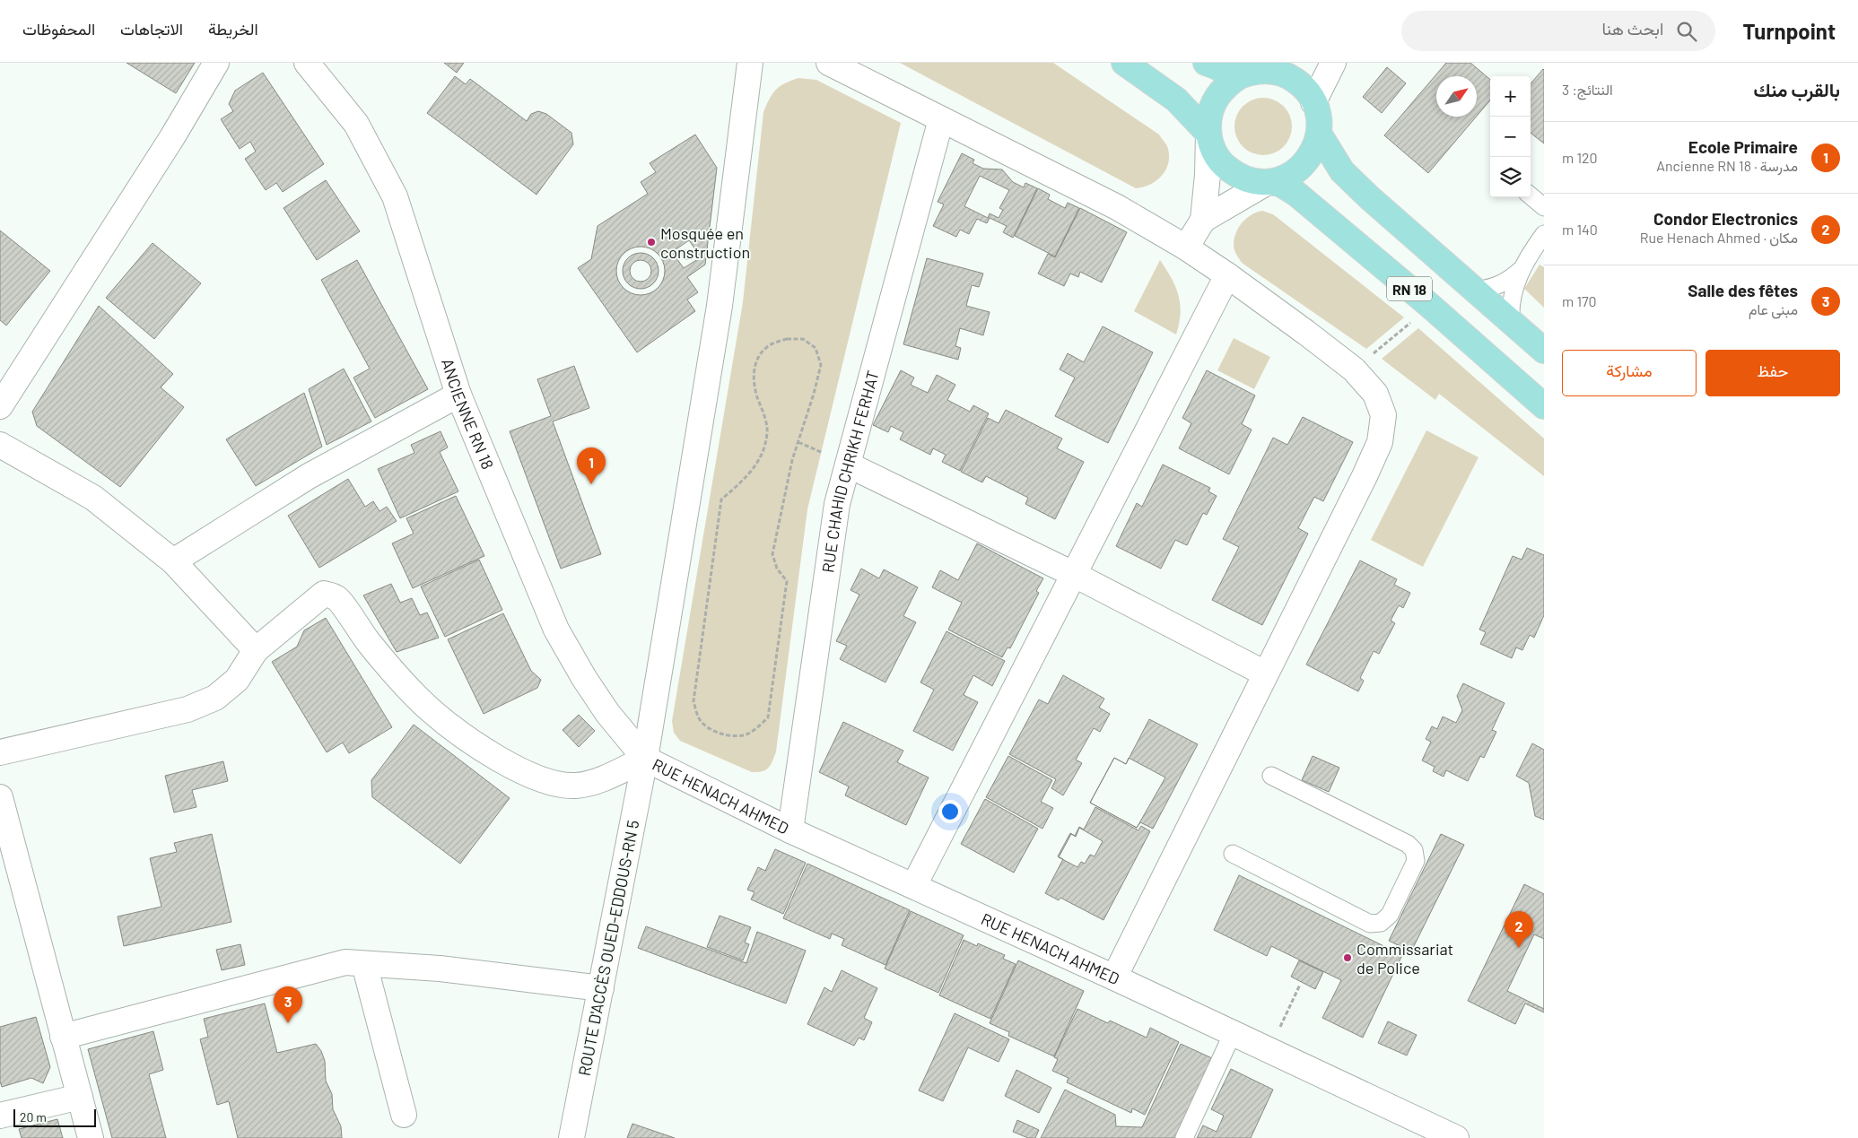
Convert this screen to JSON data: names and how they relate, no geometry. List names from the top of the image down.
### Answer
{
  "streets": {
    "main road": ["RN 18"],
    "street": [
      "ANCIENNE RN 18",
      "RUE CHAHID CHRIKH FERHAT",
      "RUE HENACH AHMED",
      "ROUTE D'ACCÈS OUED-EDDOUS-RN 5"
    ]
  },
  "crossings": [
    ["ANCIENNE RN 18", "RUE HENACH AHMED"],
    ["ANCIENNE RN 18", "ROUTE D'ACCÈS OUED-EDDOUS-RN 5"],
    ["RUE CHAHID CHRIKH FERHAT", "RUE HENACH AHMED"],
    ["RUE HENACH AHMED", "ROUTE D'ACCÈS OUED-EDDOUS-RN 5"]
  ],
  "places": ["Mosquée en construction", "Commissariat de Police"],
  "scale_bar": "20 m",
  "north": "top right",
  "page": {
    "header": "Turnpoint",
    "search": "ابحث هنا",
    "nav": ["الخريطة", "الاتجاهات", "المحفوظات"],
    "heading": ["بالقرب منك", "النتائج: 3"],
    "map_buttons": ["+", "−"],
    "list": [
      {
        "mark": "1",
        "name": "Ecole Primaire",
        "note": "مدرسة · Ancienne RN 18",
        "value": "120 m"
      },
      {
        "mark": "2",
        "name": "Condor Electronics",
        "note": "مكان · Rue Henach Ahmed",
        "value": "140 m"
      },
      {
        "mark": "3",
        "name": "Salle des fêtes",
        "note": "مبنى عام",
        "value": "170 m"
      }
    ],
    "buttons": ["حفظ", "مشاركة"],
    "pins": ["1", "2", "3"],
    "scale": "20 m"
  }
}
